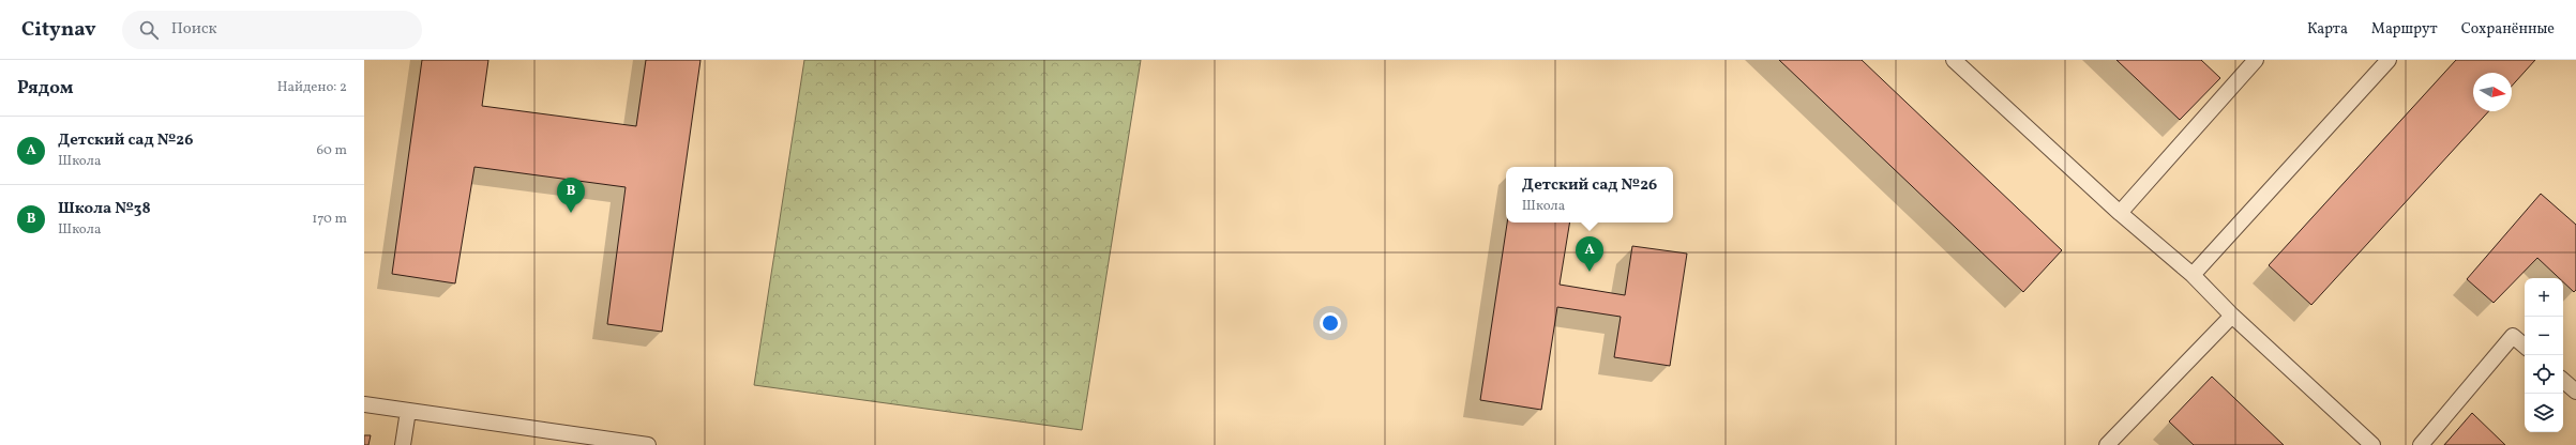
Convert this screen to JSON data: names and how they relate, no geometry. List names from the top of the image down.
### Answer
{
  "north": "right",
  "page": {
    "header": "Citynav",
    "search": "Поиск",
    "nav": ["Карта", "Маршрут", "Сохранённые"],
    "heading": ["Рядом", "Найдено: 2"],
    "list": [
      {
        "mark": "A",
        "name": "Детский сад №26",
        "note": "Школа",
        "value": "60 m"
      },
      {
        "mark": "B",
        "name": "Школа №38",
        "note": "Школа",
        "value": "170 m"
      }
    ],
    "popup": ["Детский сад №26", "Школа"],
    "pins": ["B", "A"],
    "map_buttons": ["+", "−"]
  }
}
